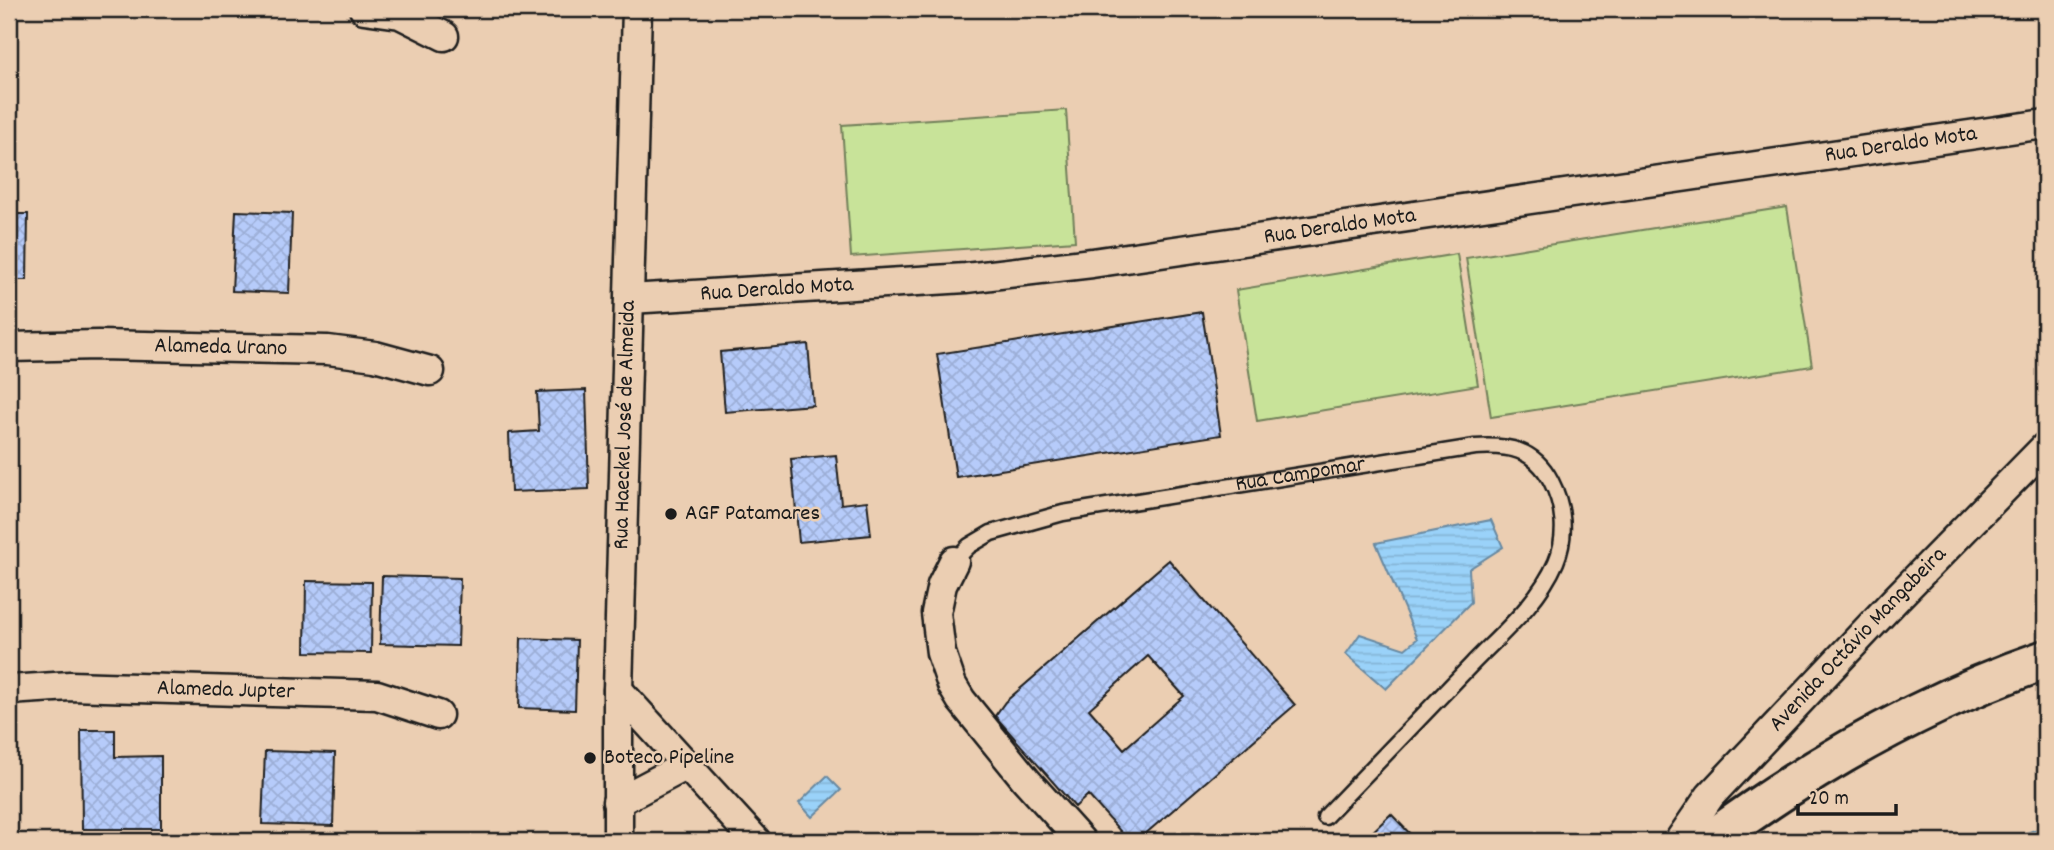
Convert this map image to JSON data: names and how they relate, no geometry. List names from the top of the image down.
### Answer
{
  "streets": {
    "street": [
      "Rua Deraldo Mota",
      "Alameda Urano",
      "Rua Haeckel José de Almeida",
      "Rua Campomar",
      "Avenida Octávio Mangabeira",
      "Alameda Jupter"
    ]
  },
  "crossings": [
    ["Rua Deraldo Mota", "Rua Haeckel José de Almeida"]
  ],
  "places": ["AGF Patamares", "Boteco Pipeline"],
  "scale_bar": "20 m"
}
